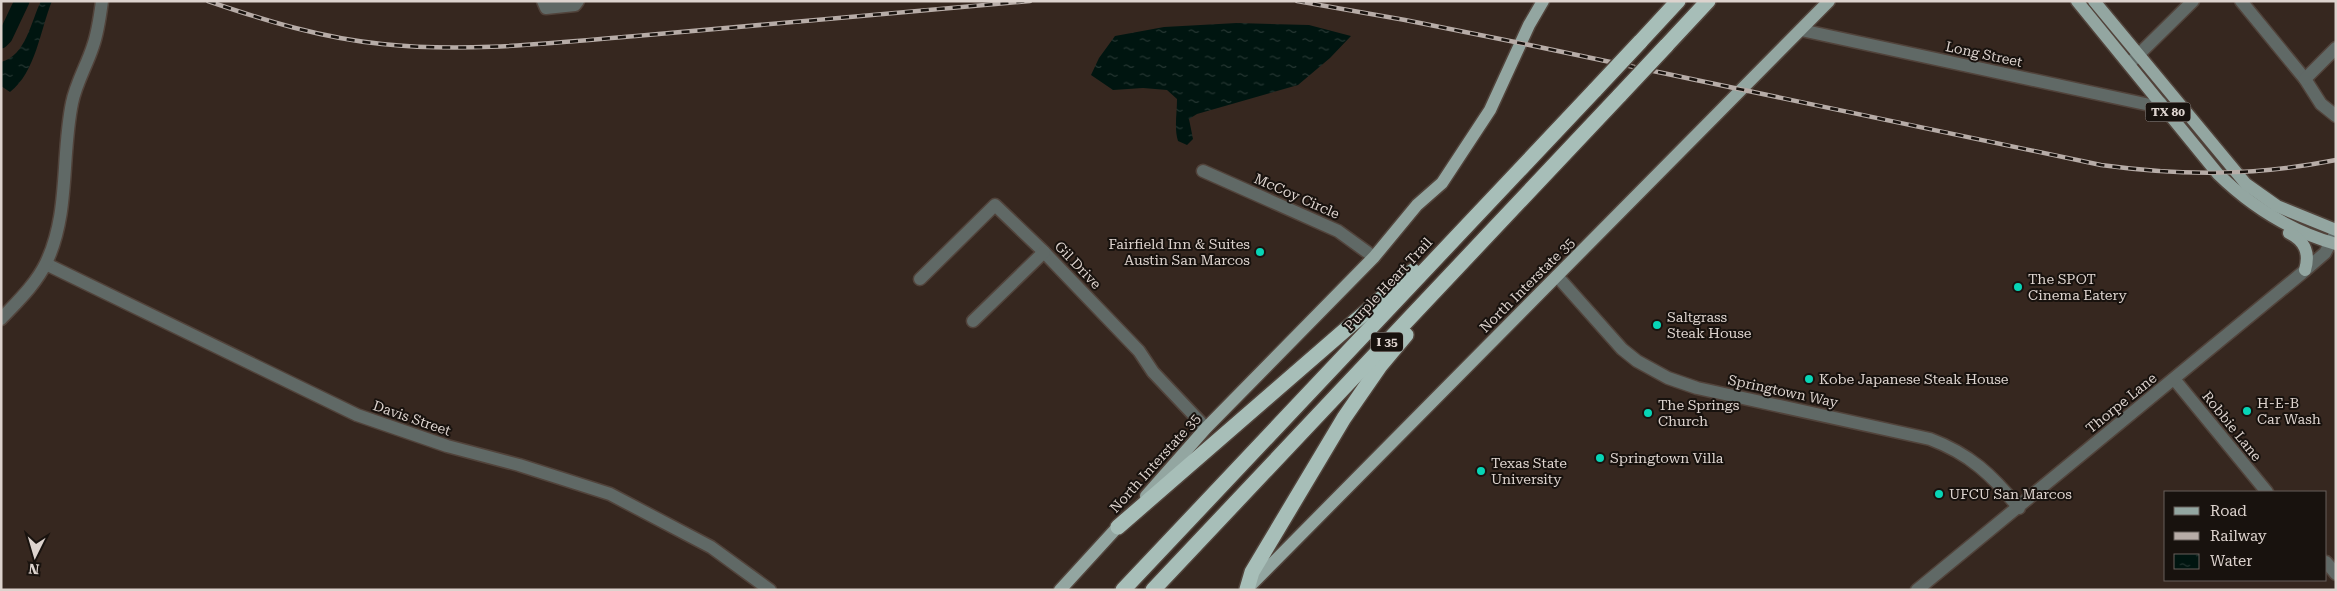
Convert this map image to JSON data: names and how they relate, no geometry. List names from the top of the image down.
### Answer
{
  "streets": {
    "highway": ["Purple Heart Trail", "I 35"],
    "main road": ["TX 80", "North Interstate 35"],
    "street": [
      "Long Street",
      "McCoy Circle",
      "Gil Drive",
      "Springtown Way",
      "Thorpe Lane",
      "Davis Street",
      "Robbie Lane"
    ]
  },
  "crossings": [
    ["Long Street", "TX 80"],
    ["Long Street", "North Interstate 35"],
    ["TX 80", "Thorpe Lane"],
    ["McCoy Circle", "North Interstate 35"],
    ["Gil Drive", "North Interstate 35"],
    ["North Interstate 35", "Springtown Way"],
    ["Springtown Way", "Thorpe Lane"],
    ["Thorpe Lane", "Robbie Lane"]
  ],
  "places": [
    "Fairfield Inn & Suites Austin San Marcos",
    "The SPOT Cinema Eatery",
    "Saltgrass Steak House",
    "Kobe Japanese Steak House",
    "H-E-B Car Wash",
    "The Springs Church",
    "Springtown Villa",
    "Texas State University",
    "UFCU San Marcos"
  ],
  "legend": ["Road", "Railway", "Water"],
  "north": "bottom"
}
